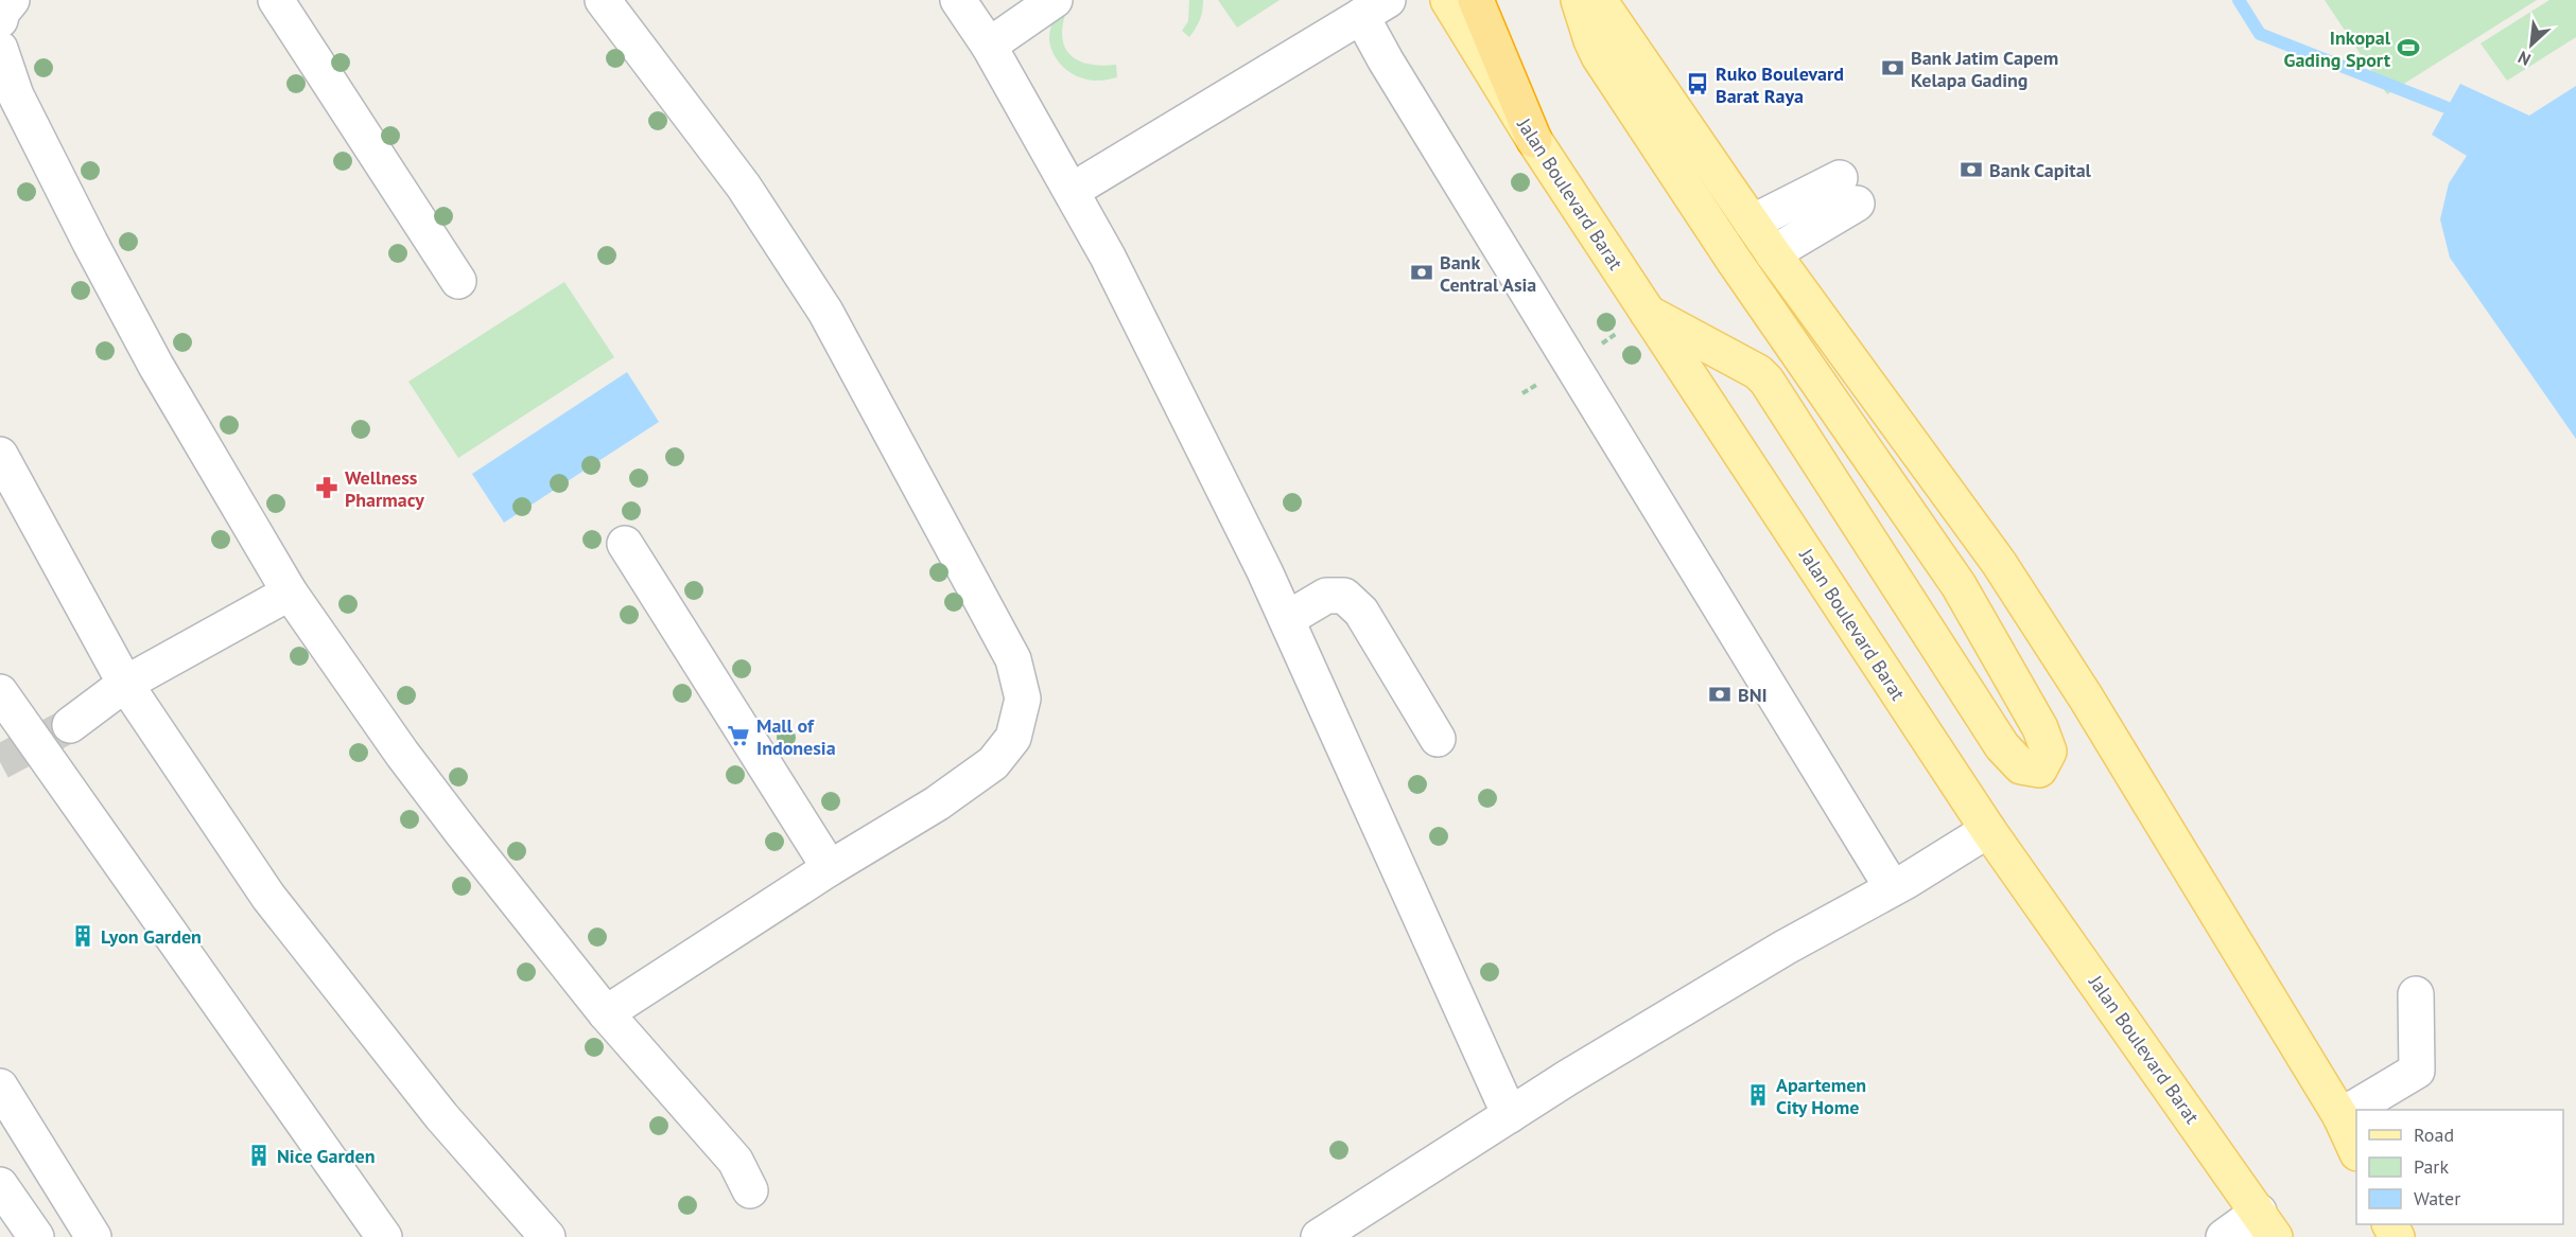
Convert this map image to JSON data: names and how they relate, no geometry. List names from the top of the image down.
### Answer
{
  "streets": {
    "main road": ["Jalan Boulevard Barat"]
  },
  "places": {
    "sports": ["Inkopal Gading Sport"],
    "bank": [
      "Bank Jatim Capem Kelapa Gading",
      "Bank Capital",
      "Bank Central Asia",
      "BNI"
    ],
    "bus stop": ["Ruko Boulevard Barat Raya"],
    "pharmacy": ["Wellness Pharmacy"],
    "supermarket": ["Mall of Indonesia"],
    "building": ["Lyon Garden", "Apartemen City Home", "Nice Garden"]
  },
  "legend": ["Road", "Park", "Water"],
  "north": "bottom left"
}
